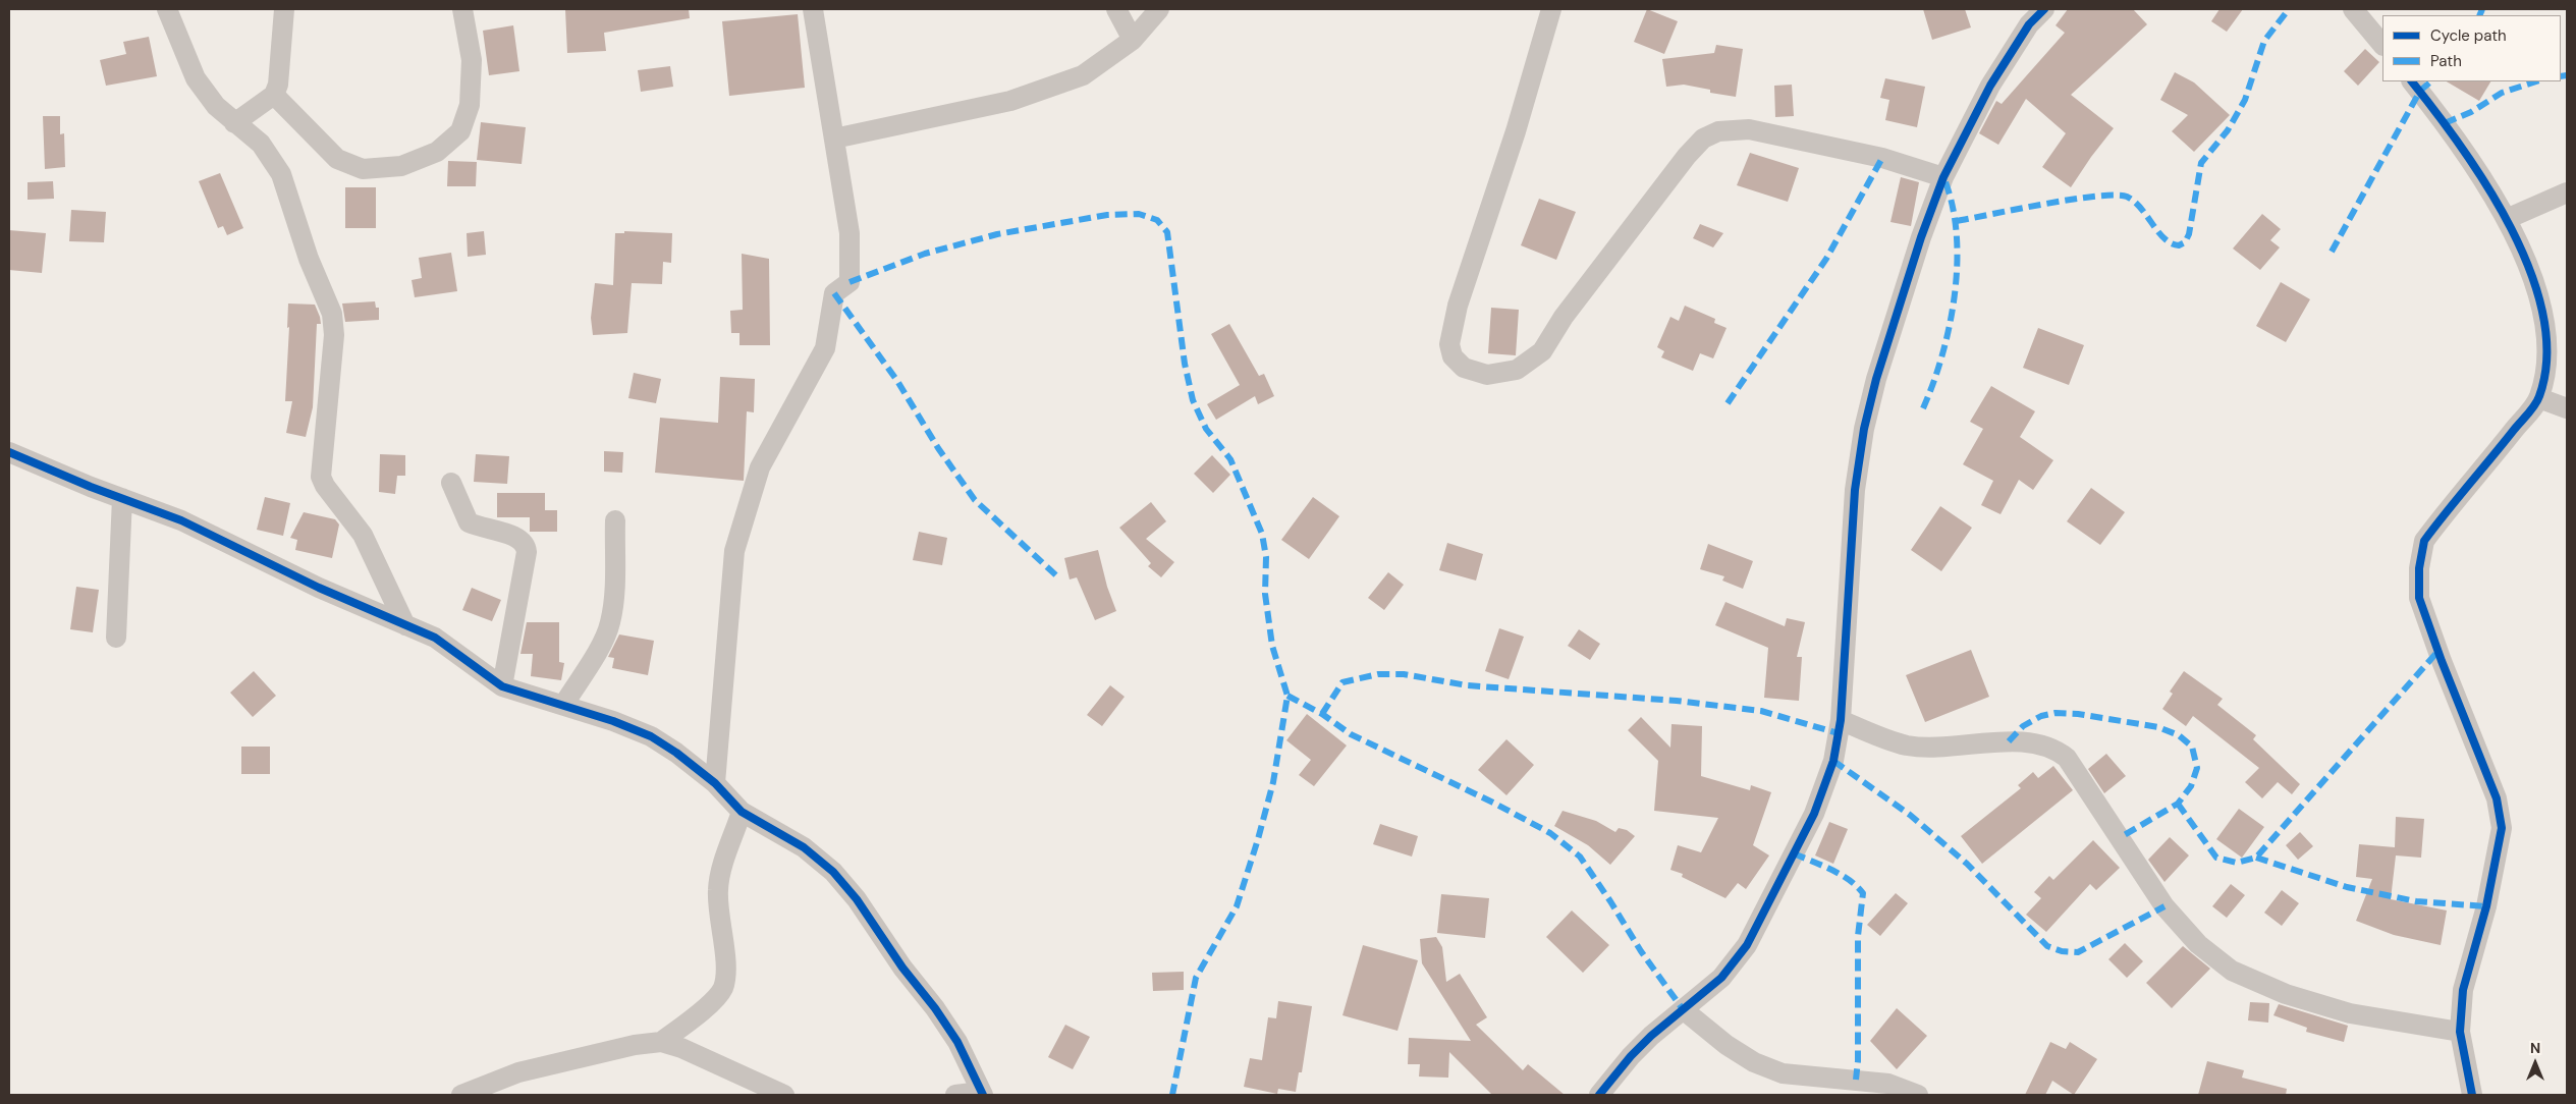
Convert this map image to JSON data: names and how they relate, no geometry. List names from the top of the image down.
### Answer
{
  "legend": ["Cycle path", "Path"],
  "north": "top"
}
